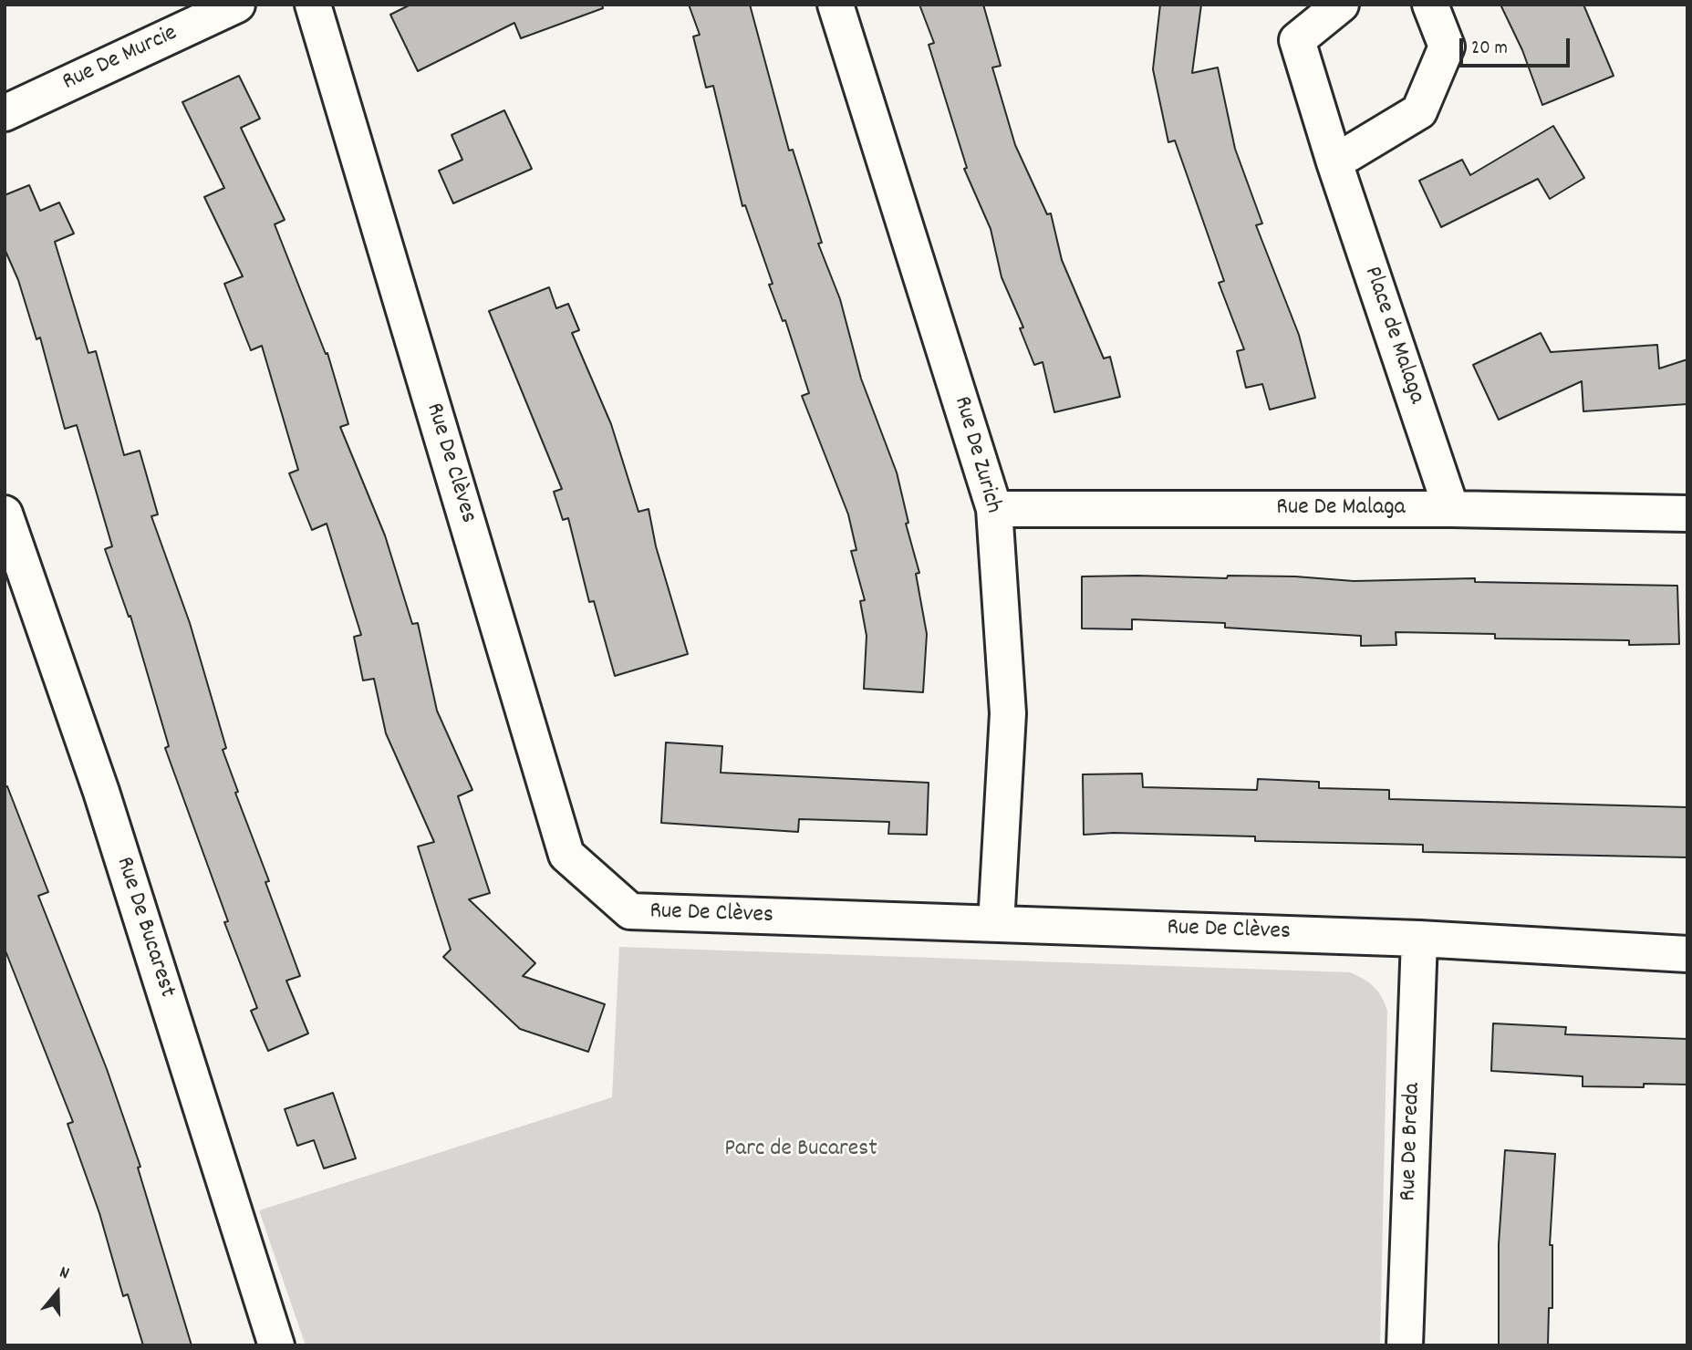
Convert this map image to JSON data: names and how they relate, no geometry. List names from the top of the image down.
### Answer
{
  "streets": {
    "street": [
      "Rue De Murcie",
      "Place de Malaga",
      "Rue De Zurich",
      "Rue De Clèves",
      "Rue De Malaga",
      "Rue De Bucarest",
      "Rue De Breda"
    ]
  },
  "crossings": [
    ["Place de Malaga", "Rue De Malaga"],
    ["Rue De Zurich", "Rue De Clèves"],
    ["Rue De Zurich", "Rue De Malaga"],
    ["Rue De Clèves", "Rue De Breda"]
  ],
  "parks": ["Parc de Bucarest"],
  "scale_bar": "20 m",
  "north": "top"
}
